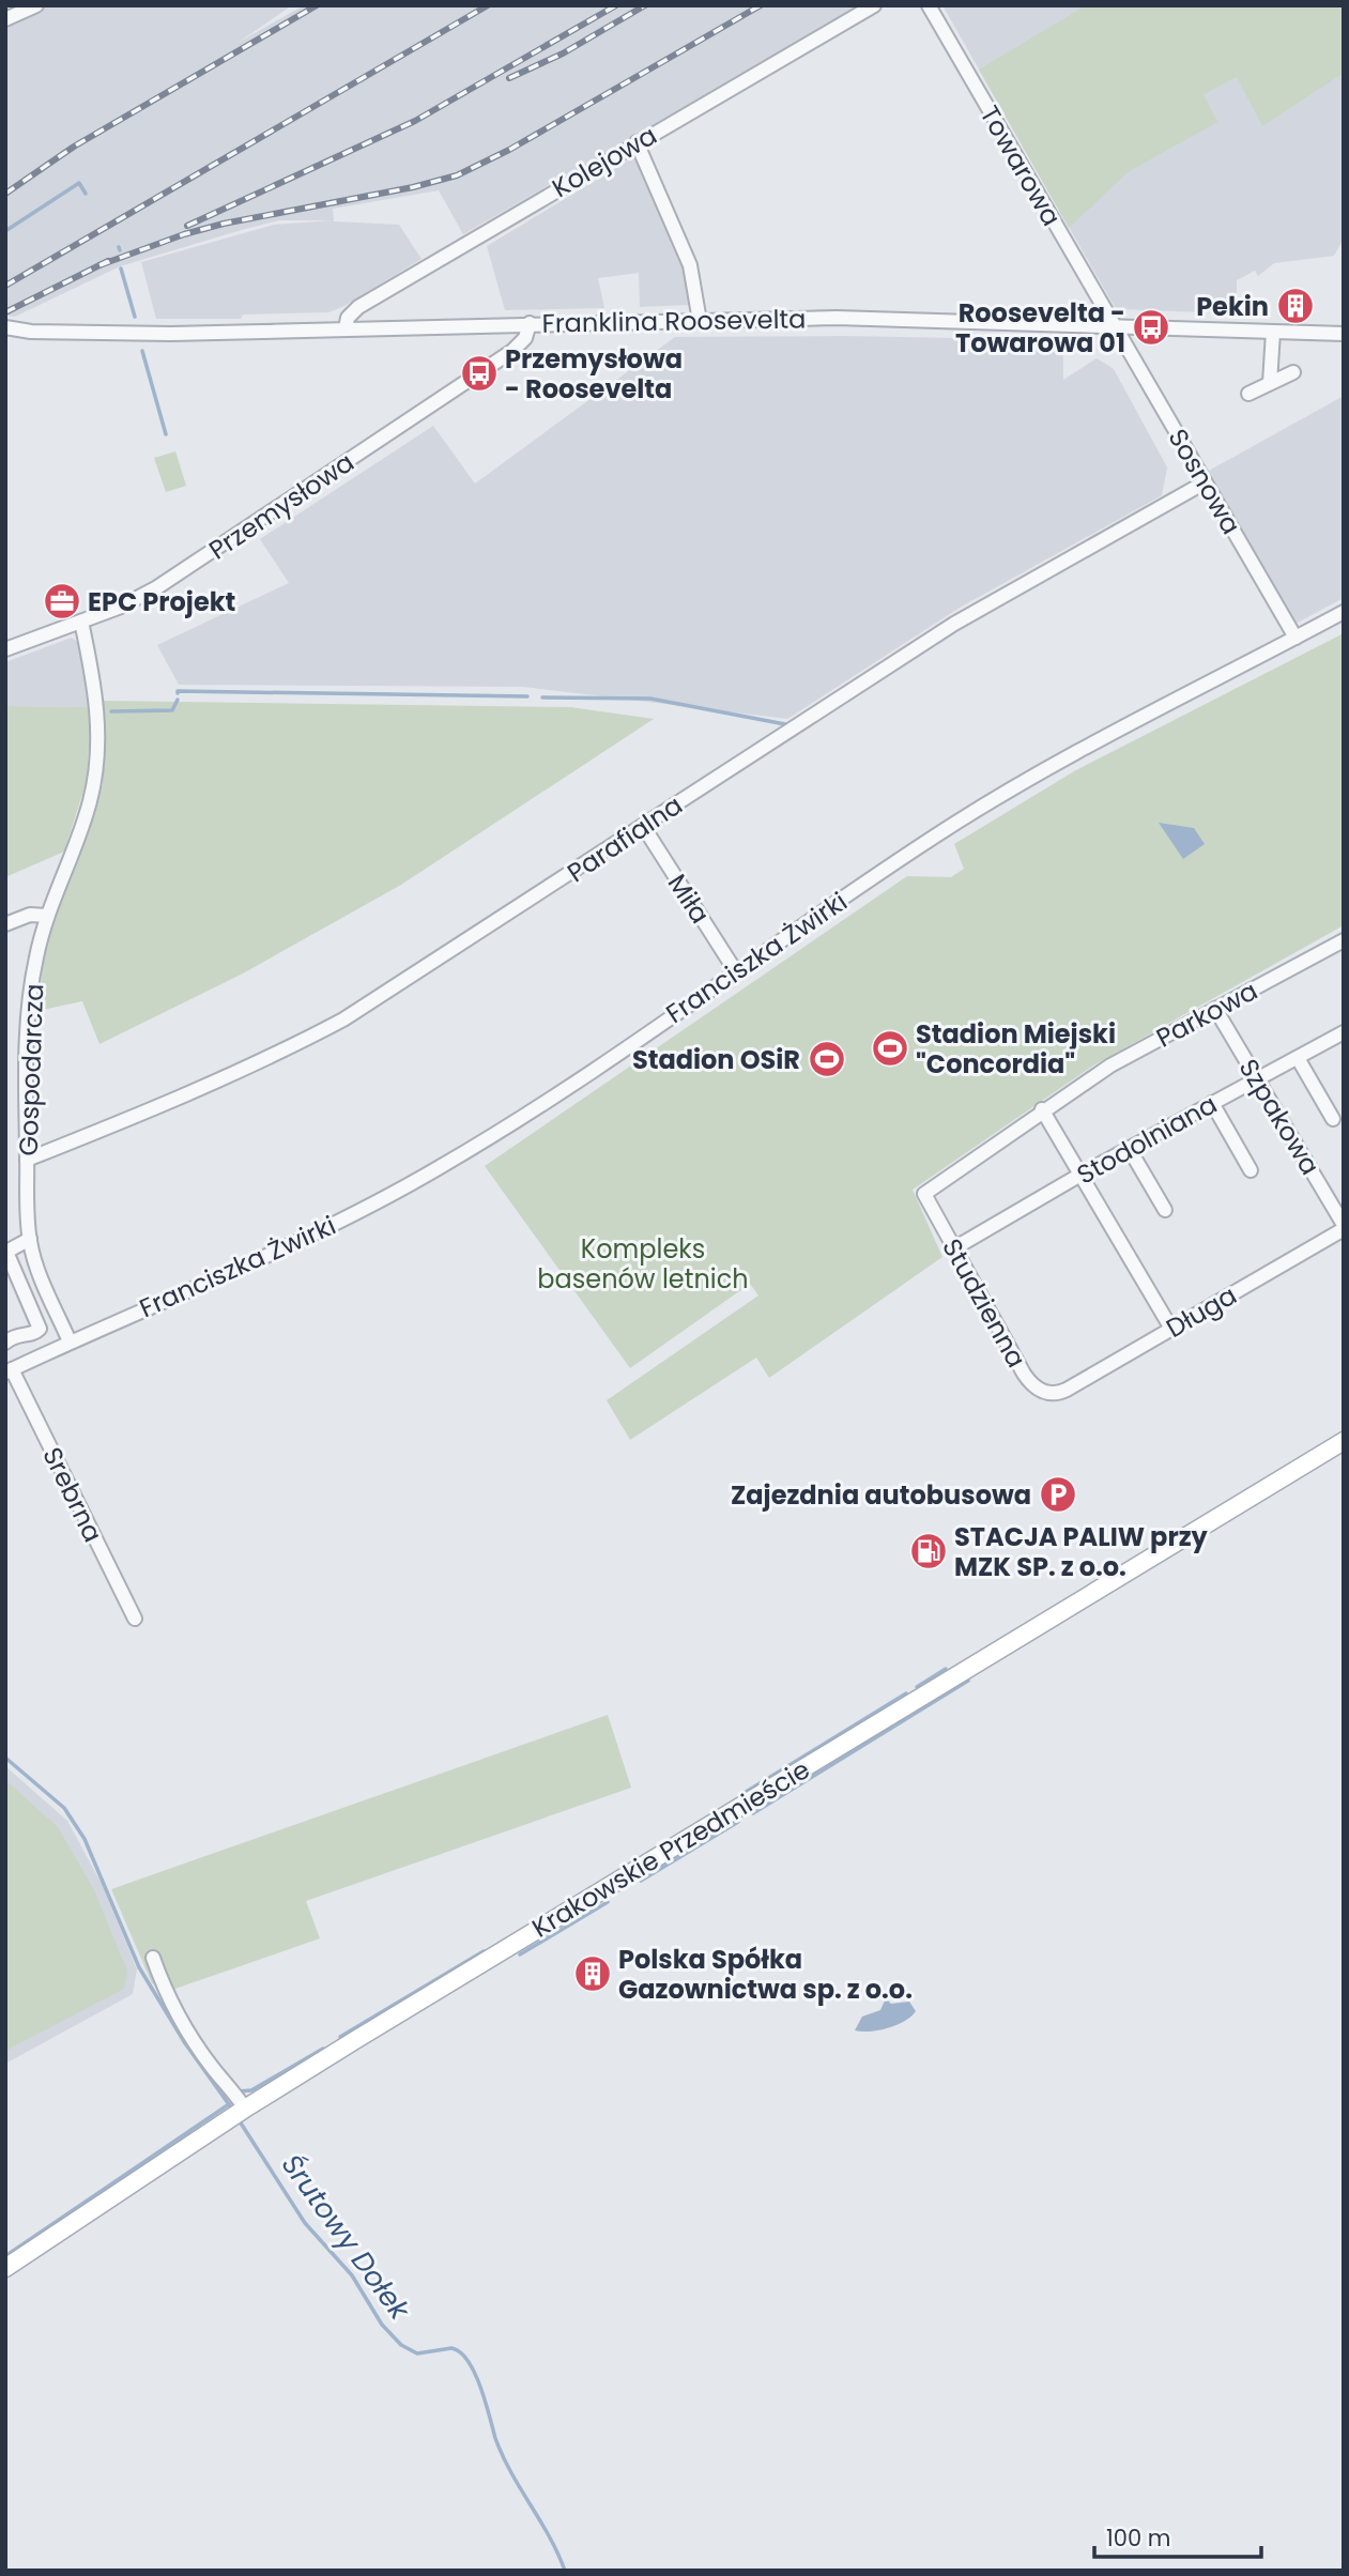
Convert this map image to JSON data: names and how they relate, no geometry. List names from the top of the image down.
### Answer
{
  "streets": {
    "main road": ["Krakowskie Przedmieście"],
    "street": [
      "Kolejowa",
      "Towarowa",
      "Franklina Roosevelta",
      "Sosnowa",
      "Przemysłowa",
      "Parafialna",
      "Miła",
      "Franciszka Żwirki",
      "Parkowa",
      "Gospodarcza",
      "Szpakowa",
      "Stodolniana",
      "Studzienna",
      "Długa",
      "Srebrna"
    ]
  },
  "crossings": [
    ["Kolejowa", "Franklina Roosevelta"],
    ["Towarowa", "Franklina Roosevelta"],
    ["Towarowa", "Sosnowa"],
    ["Franklina Roosevelta", "Sosnowa"],
    ["Franklina Roosevelta", "Przemysłowa"],
    ["Sosnowa", "Parafialna"],
    ["Sosnowa", "Franciszka Żwirki"],
    ["Przemysłowa", "Gospodarcza"],
    ["Parafialna", "Miła"],
    ["Parafialna", "Gospodarcza"],
    ["Miła", "Franciszka Żwirki"],
    ["Franciszka Żwirki", "Gospodarcza"],
    ["Franciszka Żwirki", "Srebrna"],
    ["Parkowa", "Szpakowa"],
    ["Parkowa", "Studzienna"],
    ["Szpakowa", "Stodolniana"],
    ["Szpakowa", "Długa"],
    ["Stodolniana", "Studzienna"],
    ["Studzienna", "Długa"]
  ],
  "water": ["Śrutowy Dołek"],
  "parks": ["Kompleks basenów letnich"],
  "places": {
    "building": ["Pekin", "Polska Spółka Gazownictwa sp. z o.o."],
    "bus stop": ["Roosevelta - Towarowa 01", "Przemysłowa - Roosevelta"],
    "office": ["EPC Projekt"],
    "sports": ["Stadion Miejski \"Concordia\"", "Stadion OSiR"],
    "parking": ["Zajezdnia autobusowa"],
    "fuel station": ["STACJA PALIW przy MZK SP. z o.o."]
  },
  "scale_bar": "100 m"
}
